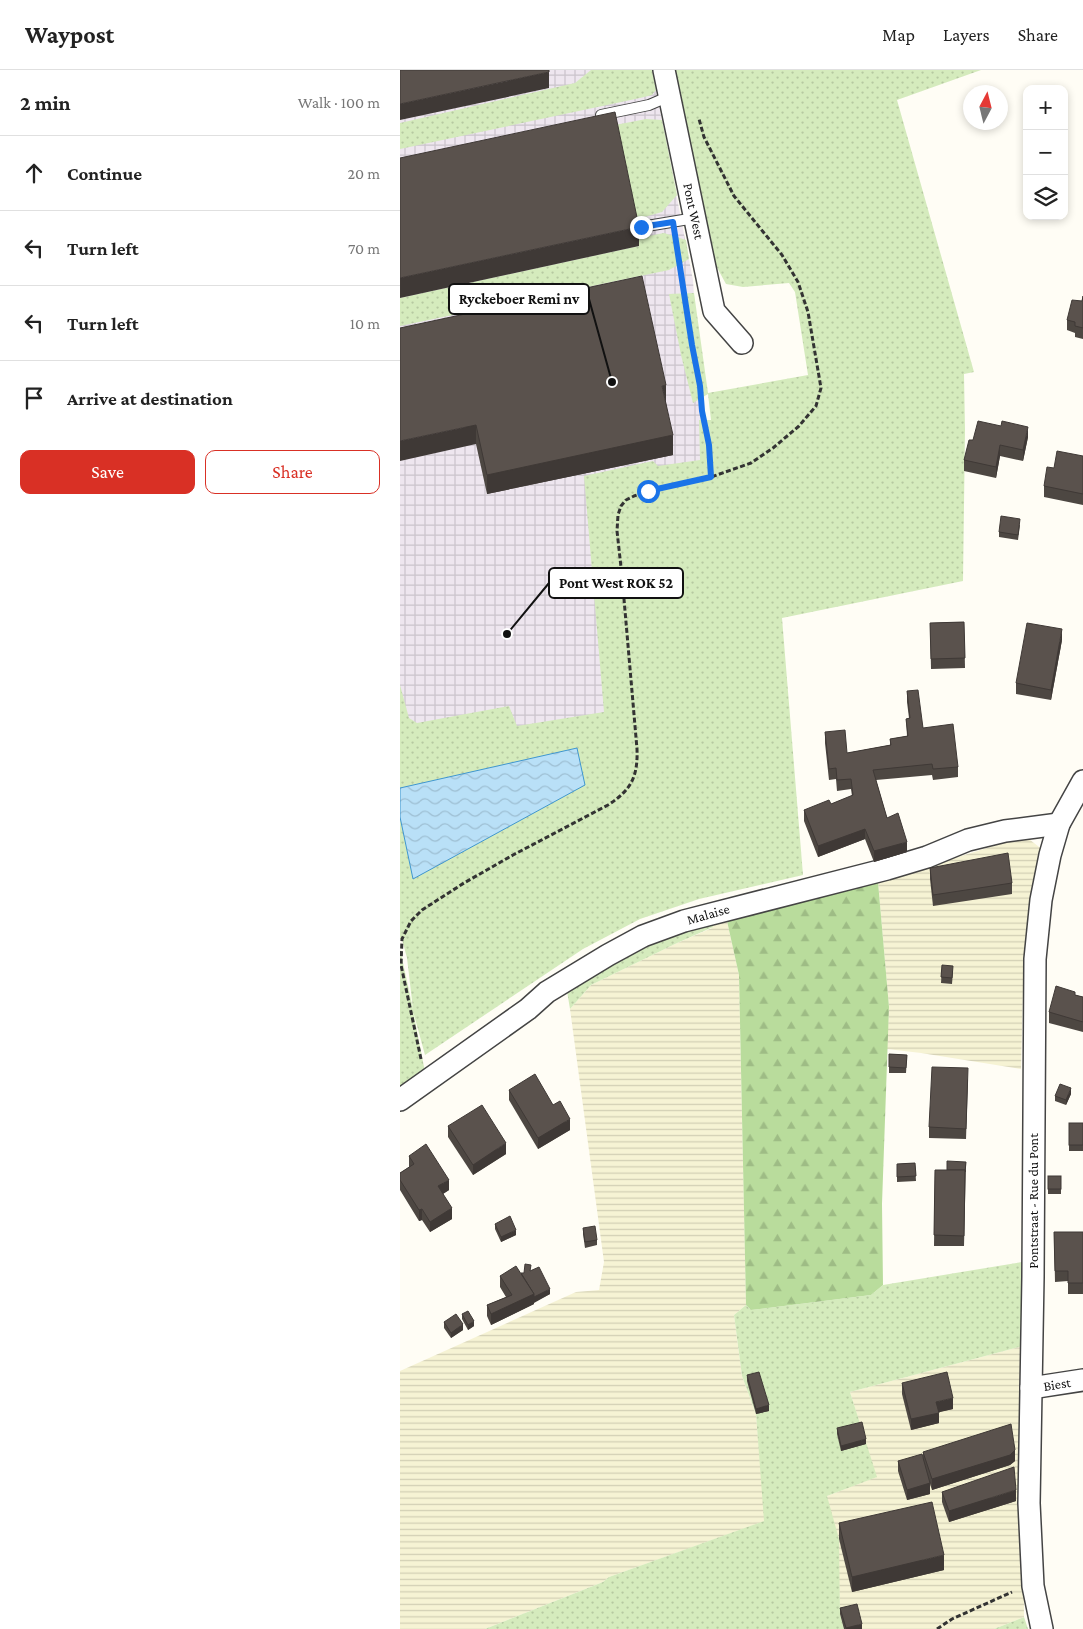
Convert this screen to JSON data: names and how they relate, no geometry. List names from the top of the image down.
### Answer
{
  "streets": {
    "street": [
      "Pont West",
      "Malaise",
      "Pontstraat - Rue du Pont",
      "Biest"
    ]
  },
  "crossings": [
    ["Malaise", "Pontstraat - Rue du Pont"],
    ["Pontstraat - Rue du Pont", "Biest"]
  ],
  "places": ["Ryckeboer Remi nv", "Pont West ROK 52"],
  "north": "top",
  "page": {
    "header": "Waypost",
    "nav": ["Map", "Layers", "Share"],
    "heading": ["2 min", "Walk · 100 m"],
    "map_buttons": ["+", "−"],
    "list": [
      ["Continue", "20 m"],
      ["Turn left", "70 m"],
      ["Turn left", "10 m"],
      "Arrive at destination"
    ],
    "buttons": ["Save", "Share"]
  }
}
